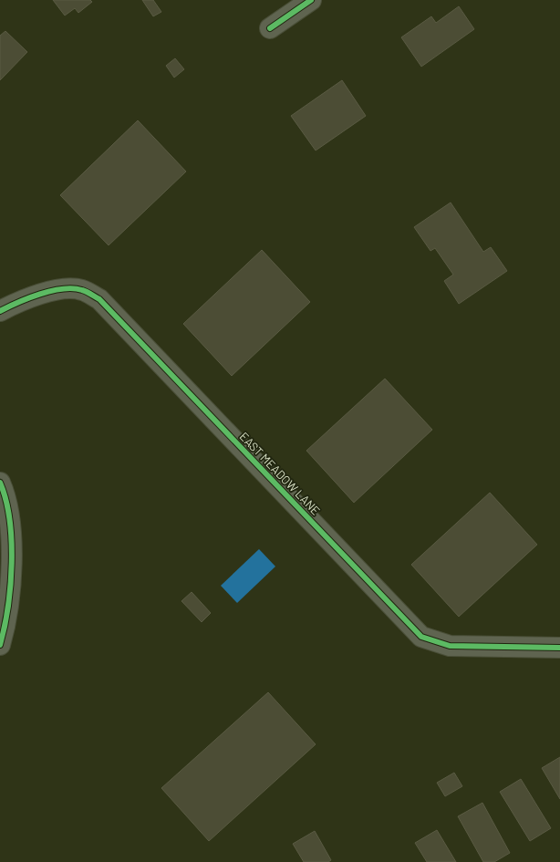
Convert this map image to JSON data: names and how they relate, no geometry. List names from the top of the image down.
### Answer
{
  "streets": {
    "street": ["EAST MEADOW LANE"]
  }
}
